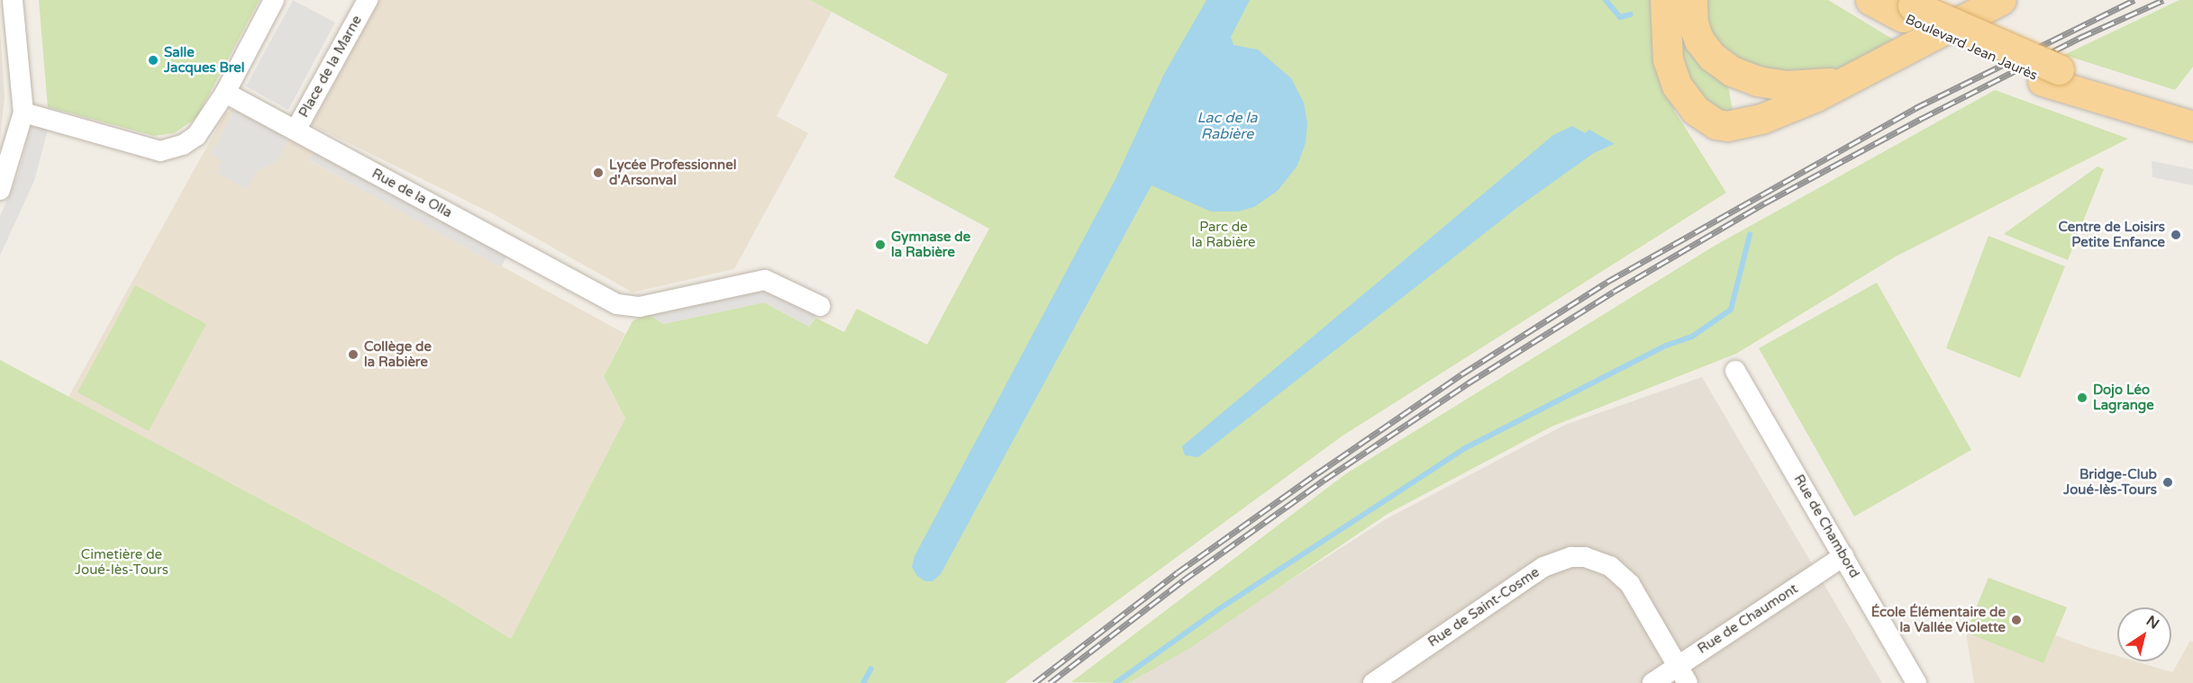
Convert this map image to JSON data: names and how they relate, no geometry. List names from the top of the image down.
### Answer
{
  "streets": {
    "main road": ["Boulevard Jean Jaurès"],
    "street": [
      "Place de la Marne",
      "Rue de la Olla",
      "Rue de Chambord",
      "Rue de Saint-Cosme",
      "Rue de Chaumont"
    ]
  },
  "crossings": [
    ["Place de la Marne", "Rue de la Olla"],
    ["Rue de Chambord", "Rue de Chaumont"],
    ["Rue de Saint-Cosme", "Rue de Chaumont"]
  ],
  "water": ["Lac de la Rabière"],
  "parks": ["Parc de la Rabière", "Cimetière de Joué-lès-Tours"],
  "places": [
    "Salle Jacques Brel",
    "Lycée Professionnel d'Arsonval",
    "Centre de Loisirs Petite Enfance",
    "Gymnase de la Rabière",
    "Collège de la Rabière",
    "Dojo Léo Lagrange",
    "Bridge-Club Joué-lès-Tours",
    "École Élémentaire de la Vallée Violette"
  ],
  "north": "top right"
}
